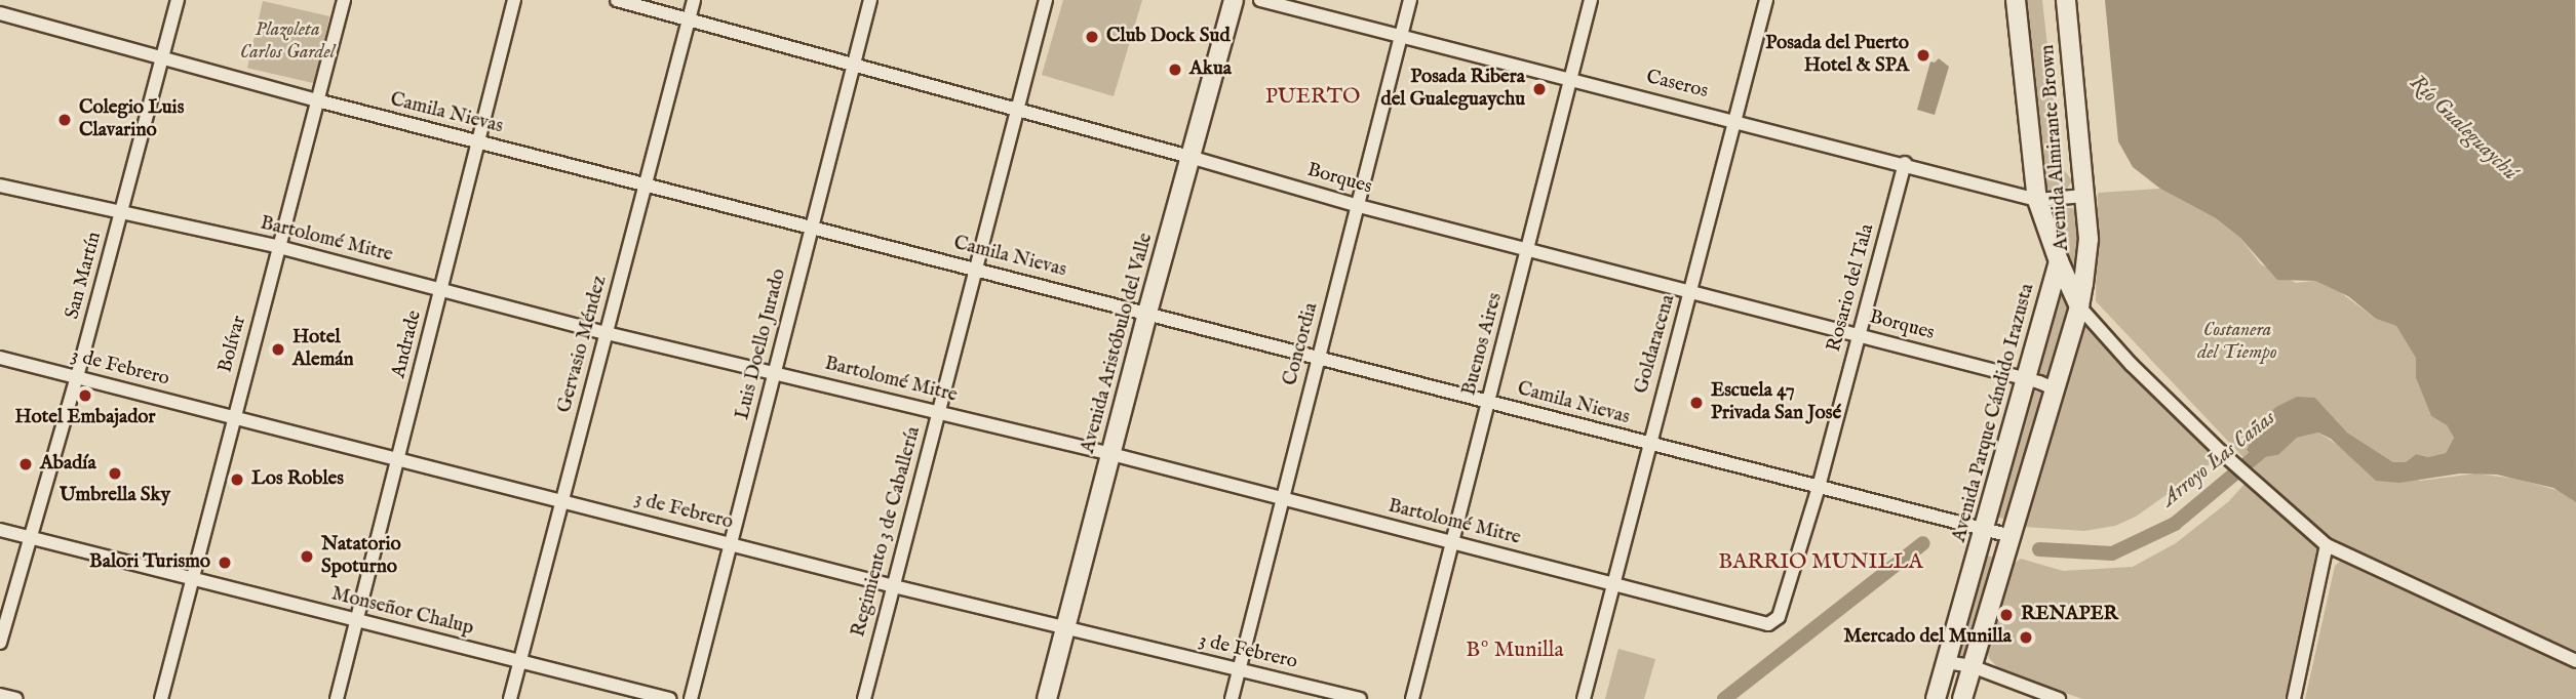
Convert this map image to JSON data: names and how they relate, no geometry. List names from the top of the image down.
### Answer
{
  "streets": {
    "main road": ["Avenida Almirante Brown", "Avenida Aristóbulo del Valle", "Avenida Parque Cándido Irazusta"],
    "street": [
      "Caseros",
      "Camila Nievas",
      "Borques",
      "Bartolomé Mitre",
      "San Martín",
      "Rosario del Tala",
      "Bolívar",
      "Andrade",
      "Gervasio Méndez",
      "Luis Doello Jurado",
      "Concordia",
      "Buenos Aires",
      "Goldaracena",
      "3 de Febrero",
      "Regimiento 3 de Caballería",
      "Monseñor Chalup"
    ]
  },
  "crossings": [
    ["Caseros", "Avenida Almirante Brown"],
    ["Caseros", "Rosario del Tala"],
    ["Caseros", "Concordia"],
    ["Caseros", "Buenos Aires"],
    ["Caseros", "Goldaracena"],
    ["Camila Nievas", "San Martín"],
    ["Camila Nievas", "Rosario del Tala"],
    ["Camila Nievas", "Avenida Aristóbulo del Valle"],
    ["Camila Nievas", "Bolívar"],
    ["Camila Nievas", "Andrade"],
    ["Camila Nievas", "Gervasio Méndez"],
    ["Camila Nievas", "Luis Doello Jurado"],
    ["Camila Nievas", "Concordia"],
    ["Camila Nievas", "Buenos Aires"],
    ["Camila Nievas", "Goldaracena"],
    ["Camila Nievas", "Avenida Parque Cándido Irazusta"],
    ["Camila Nievas", "Regimiento 3 de Caballería"],
    ["Avenida Almirante Brown", "Avenida Parque Cándido Irazusta"],
    ["Borques", "Rosario del Tala"],
    ["Borques", "Avenida Aristóbulo del Valle"],
    ["Borques", "Gervasio Méndez"],
    ["Borques", "Luis Doello Jurado"],
    ["Borques", "Concordia"],
    ["Borques", "Buenos Aires"],
    ["Borques", "Goldaracena"],
    ["Borques", "Avenida Parque Cándido Irazusta"],
    ["Borques", "Regimiento 3 de Caballería"],
    ["Bartolomé Mitre", "San Martín"],
    ["Bartolomé Mitre", "Rosario del Tala"],
    ["Bartolomé Mitre", "Avenida Aristóbulo del Valle"],
    ["Bartolomé Mitre", "Bolívar"],
    ["Bartolomé Mitre", "Andrade"],
    ["Bartolomé Mitre", "Gervasio Méndez"],
    ["Bartolomé Mitre", "Luis Doello Jurado"],
    ["Bartolomé Mitre", "Concordia"],
    ["Bartolomé Mitre", "Buenos Aires"],
    ["Bartolomé Mitre", "Goldaracena"],
    ["Bartolomé Mitre", "Regimiento 3 de Caballería"],
    ["San Martín", "3 de Febrero"],
    ["San Martín", "Monseñor Chalup"],
    ["Avenida Aristóbulo del Valle", "3 de Febrero"],
    ["Bolívar", "3 de Febrero"],
    ["Bolívar", "Monseñor Chalup"],
    ["Andrade", "3 de Febrero"],
    ["Andrade", "Monseñor Chalup"],
    ["Gervasio Méndez", "3 de Febrero"],
    ["Gervasio Méndez", "Monseñor Chalup"],
    ["Luis Doello Jurado", "3 de Febrero"],
    ["Concordia", "3 de Febrero"],
    ["3 de Febrero", "Regimiento 3 de Caballería"]
  ],
  "districts": ["PUERTO", "BARRIO MUNILLA", "Bº Munilla"],
  "water": ["Río Gualeguaychú", "Arroyo Las Cañas"],
  "parks": ["Plazoleta Carlos Gardel", "Costanera del Tiempo"],
  "places": [
    "Club Dock Sud",
    "Posada del Puerto Hotel & SPA",
    "Akua",
    "Posada Ribera del Gualeguaychu",
    "Colegio Luis Clavarino",
    "Hotel Alemán",
    "Hotel Embajador",
    "Escuela 47 Privada San José",
    "Abadía",
    "Umbrella Sky",
    "Los Robles",
    "Natatorio Spoturno",
    "Balori Turismo",
    "RENAPER",
    "Mercado del Munilla"
  ]
}
